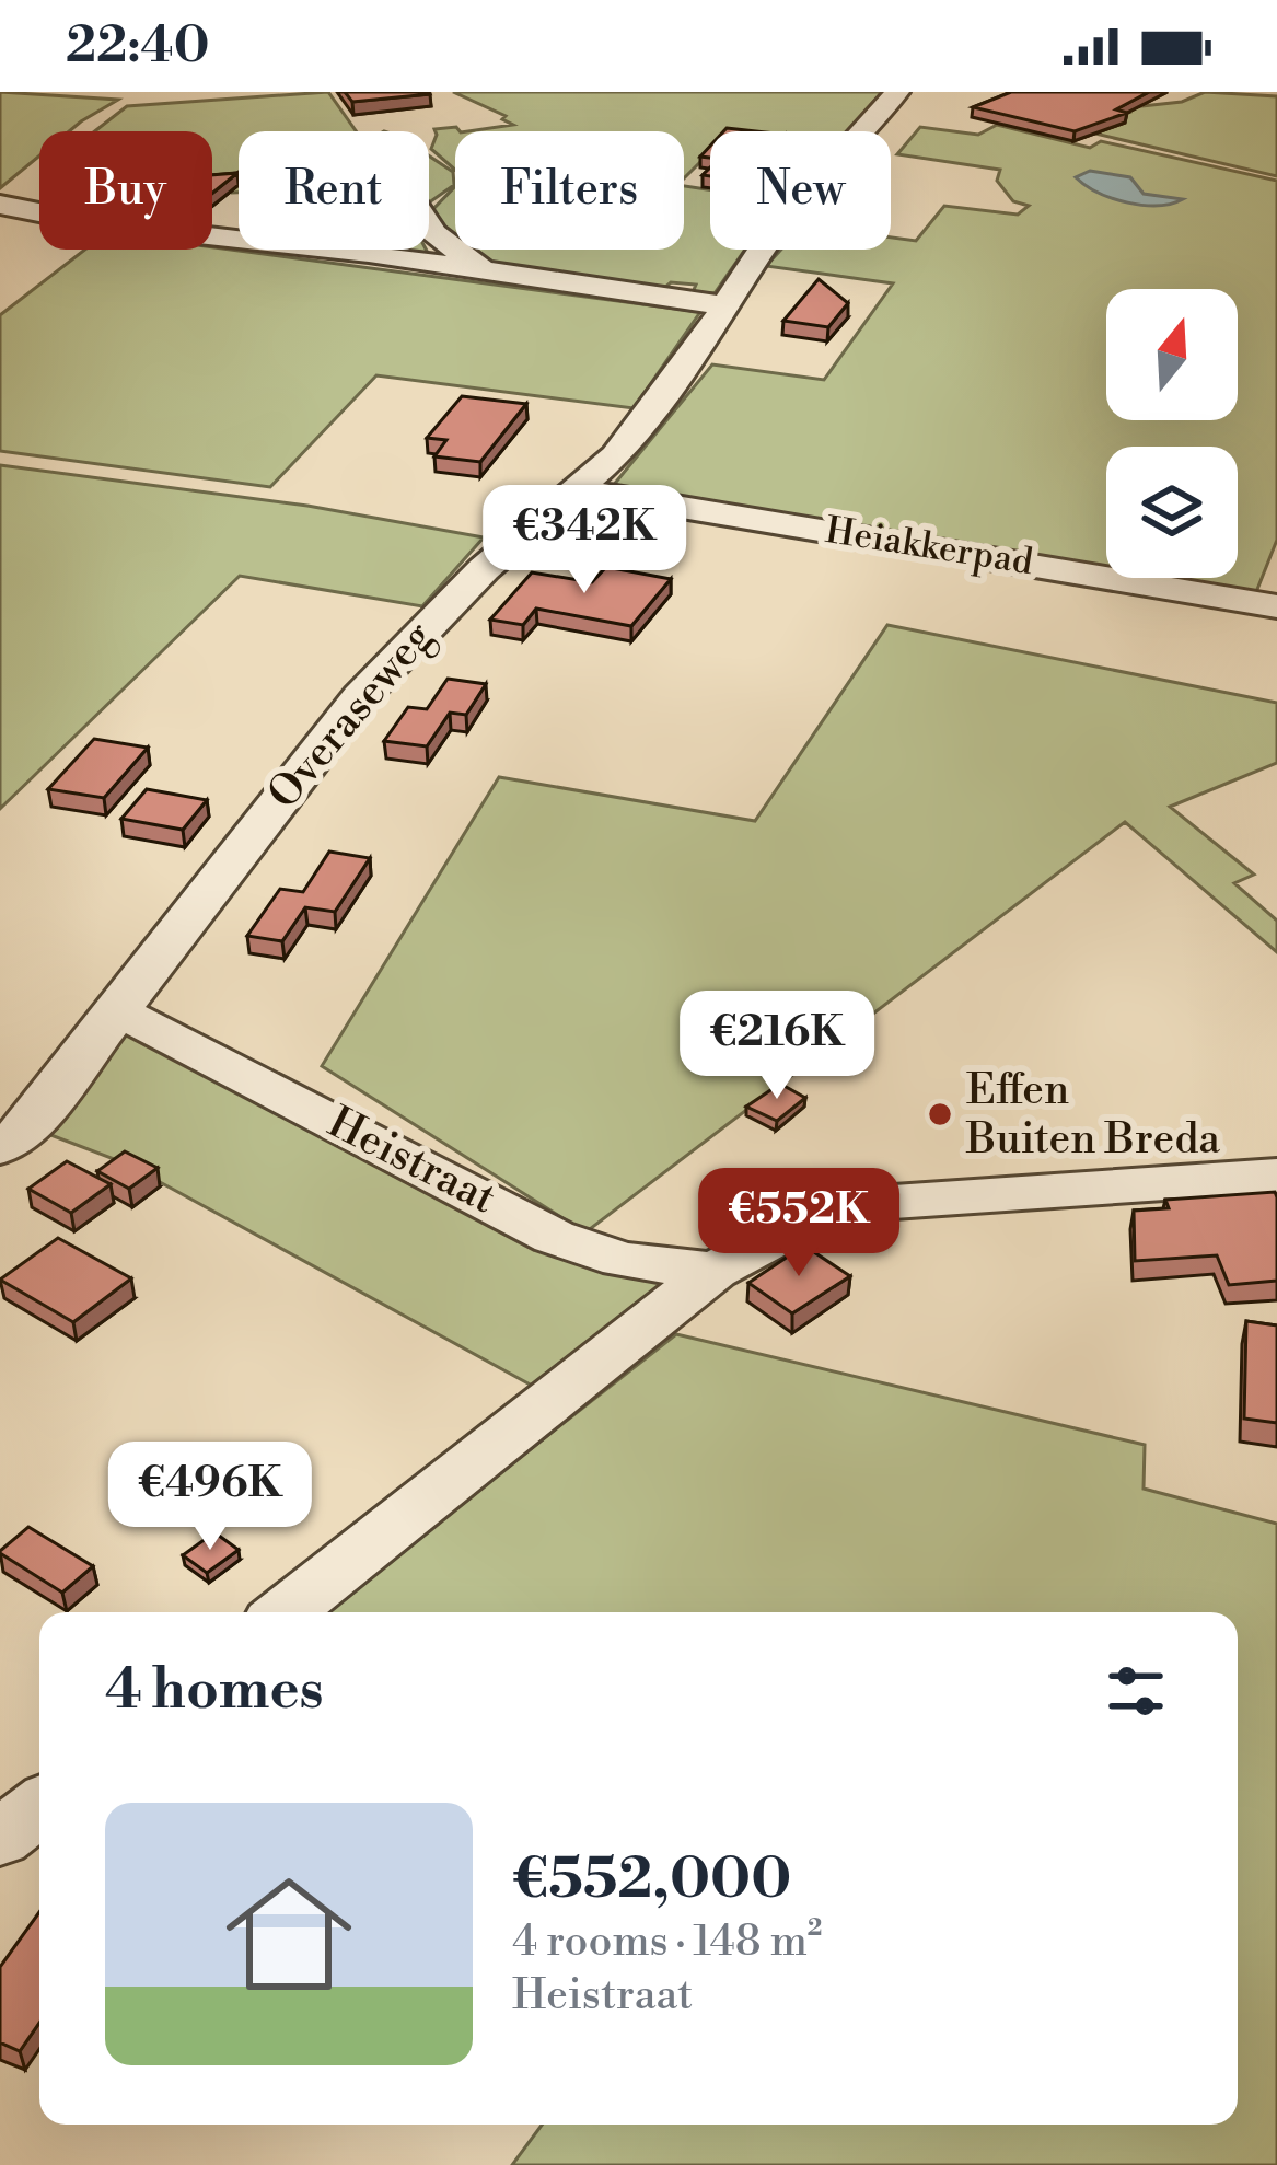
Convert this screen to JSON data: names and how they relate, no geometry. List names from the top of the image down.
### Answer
{
  "streets": {
    "street": ["Heiakkerpad", "Overaseweg", "Heistraat"]
  },
  "crossings": [
    ["Heiakkerpad", "Overaseweg"],
    ["Overaseweg", "Heistraat"]
  ],
  "places": ["Effen Buiten Breda"],
  "north": "top",
  "page": {
    "status": "22:40",
    "chip": [
      "Buy",
      "Rent",
      "Filters",
      "New"
    ],
    "price": [
      "€342K",
      "€216K",
      "€552K",
      "€496K"
    ],
    "heading": "4 homes",
    "list": [
      {
        "name": "€552,000",
        "note": "4 rooms · 148 m² · Heistraat"
      }
    ]
  }
}
